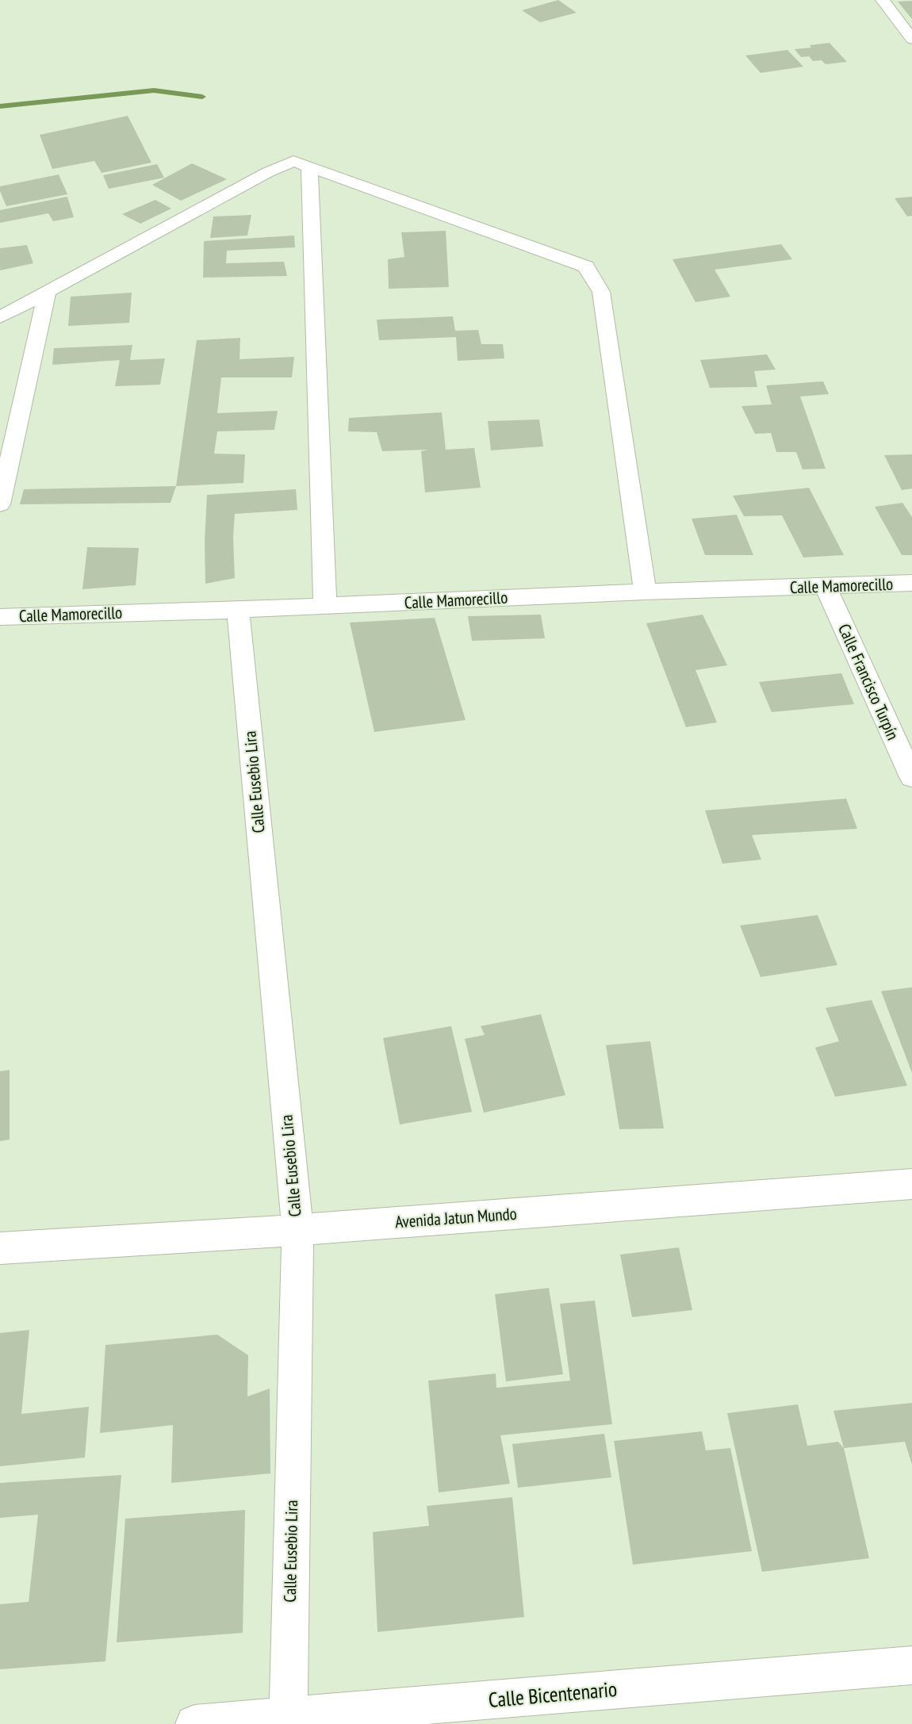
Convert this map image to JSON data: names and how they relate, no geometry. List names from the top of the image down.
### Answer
{
  "streets": {
    "street": [
      "Calle Mamorecillo",
      "Calle Francisco Turpín",
      "Calle Eusebio Lira",
      "Avenida Jatun Mundo",
      "Calle Bicentenario"
    ]
  },
  "crossings": [
    ["Calle Mamorecillo", "Calle Francisco Turpín"],
    ["Calle Mamorecillo", "Calle Eusebio Lira"],
    ["Calle Eusebio Lira", "Avenida Jatun Mundo"],
    ["Calle Eusebio Lira", "Calle Bicentenario"]
  ]
}
